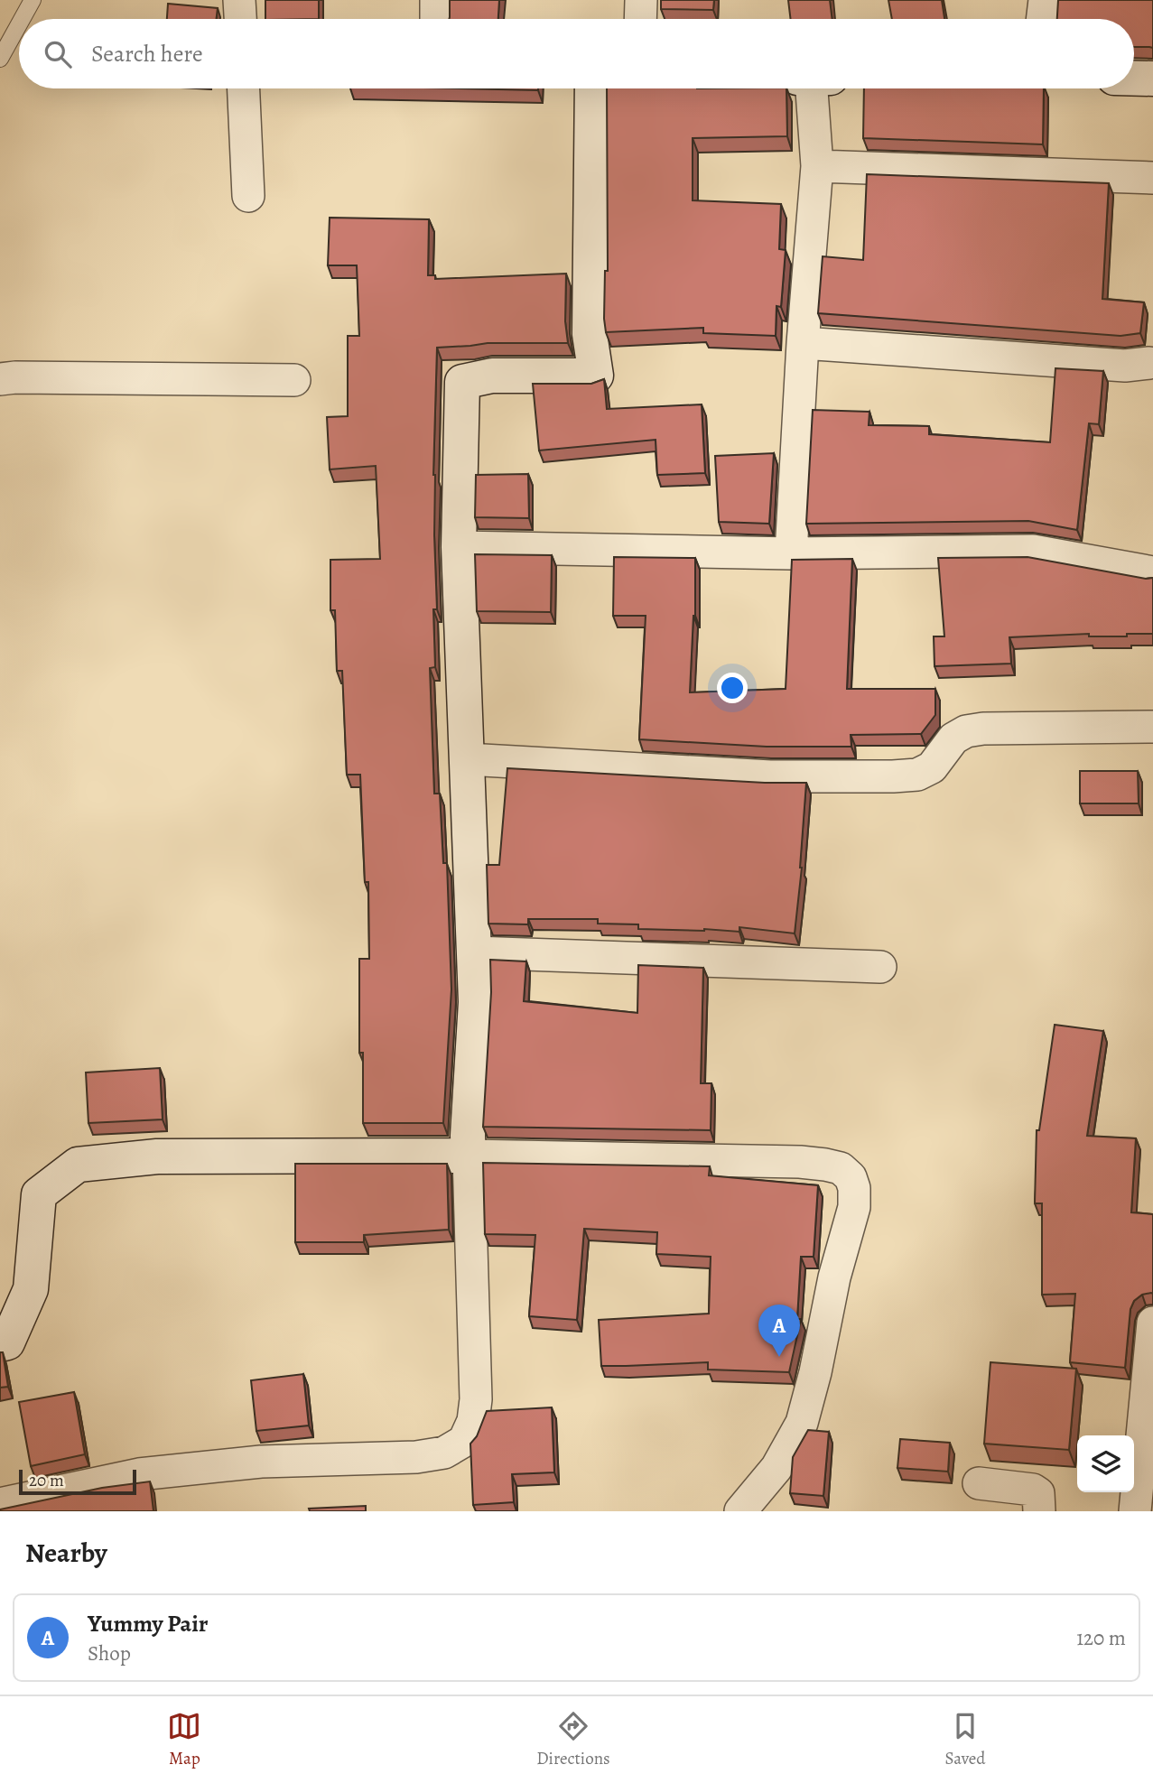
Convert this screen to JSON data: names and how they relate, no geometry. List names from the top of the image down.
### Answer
{
  "scale_bar": "20 m",
  "page": {
    "search": "Search here",
    "pins": "A",
    "scale": "20 m",
    "heading": "Nearby",
    "list": [
      {
        "mark": "A",
        "name": "Yummy Pair",
        "note": "Shop",
        "value": "120 m"
      }
    ],
    "nav": ["Map", "Directions", "Saved"]
  }
}
